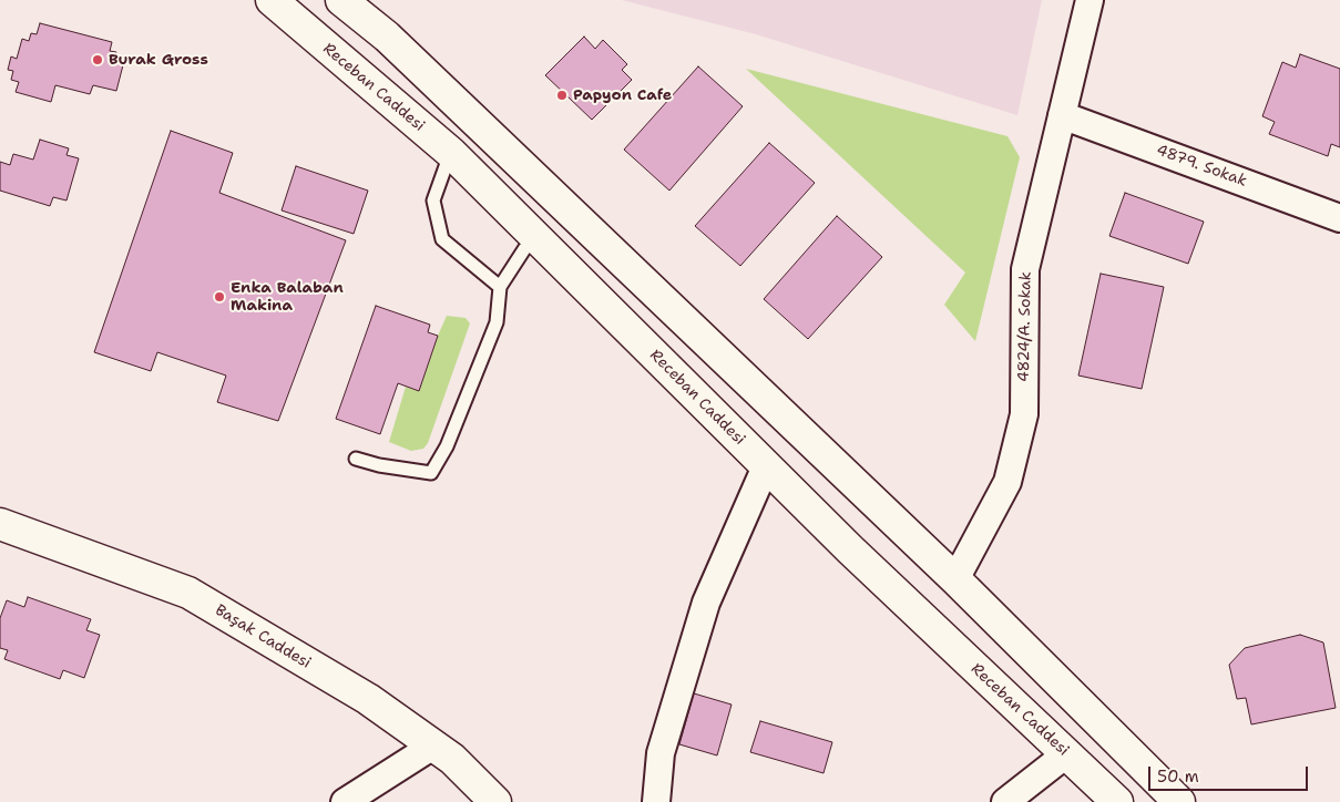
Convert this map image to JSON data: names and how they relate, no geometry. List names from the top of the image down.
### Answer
{
  "streets": {
    "main road": ["Receban Caddesi", "Başak Caddesi"],
    "street": ["4879. Sokak", "4824/A. Sokak"]
  },
  "crossings": [
    ["4879. Sokak", "4824/A. Sokak"]
  ],
  "places": ["Burak Gross", "Papyon Cafe", "Enka Balaban Makina"],
  "scale_bar": "50 m"
}
